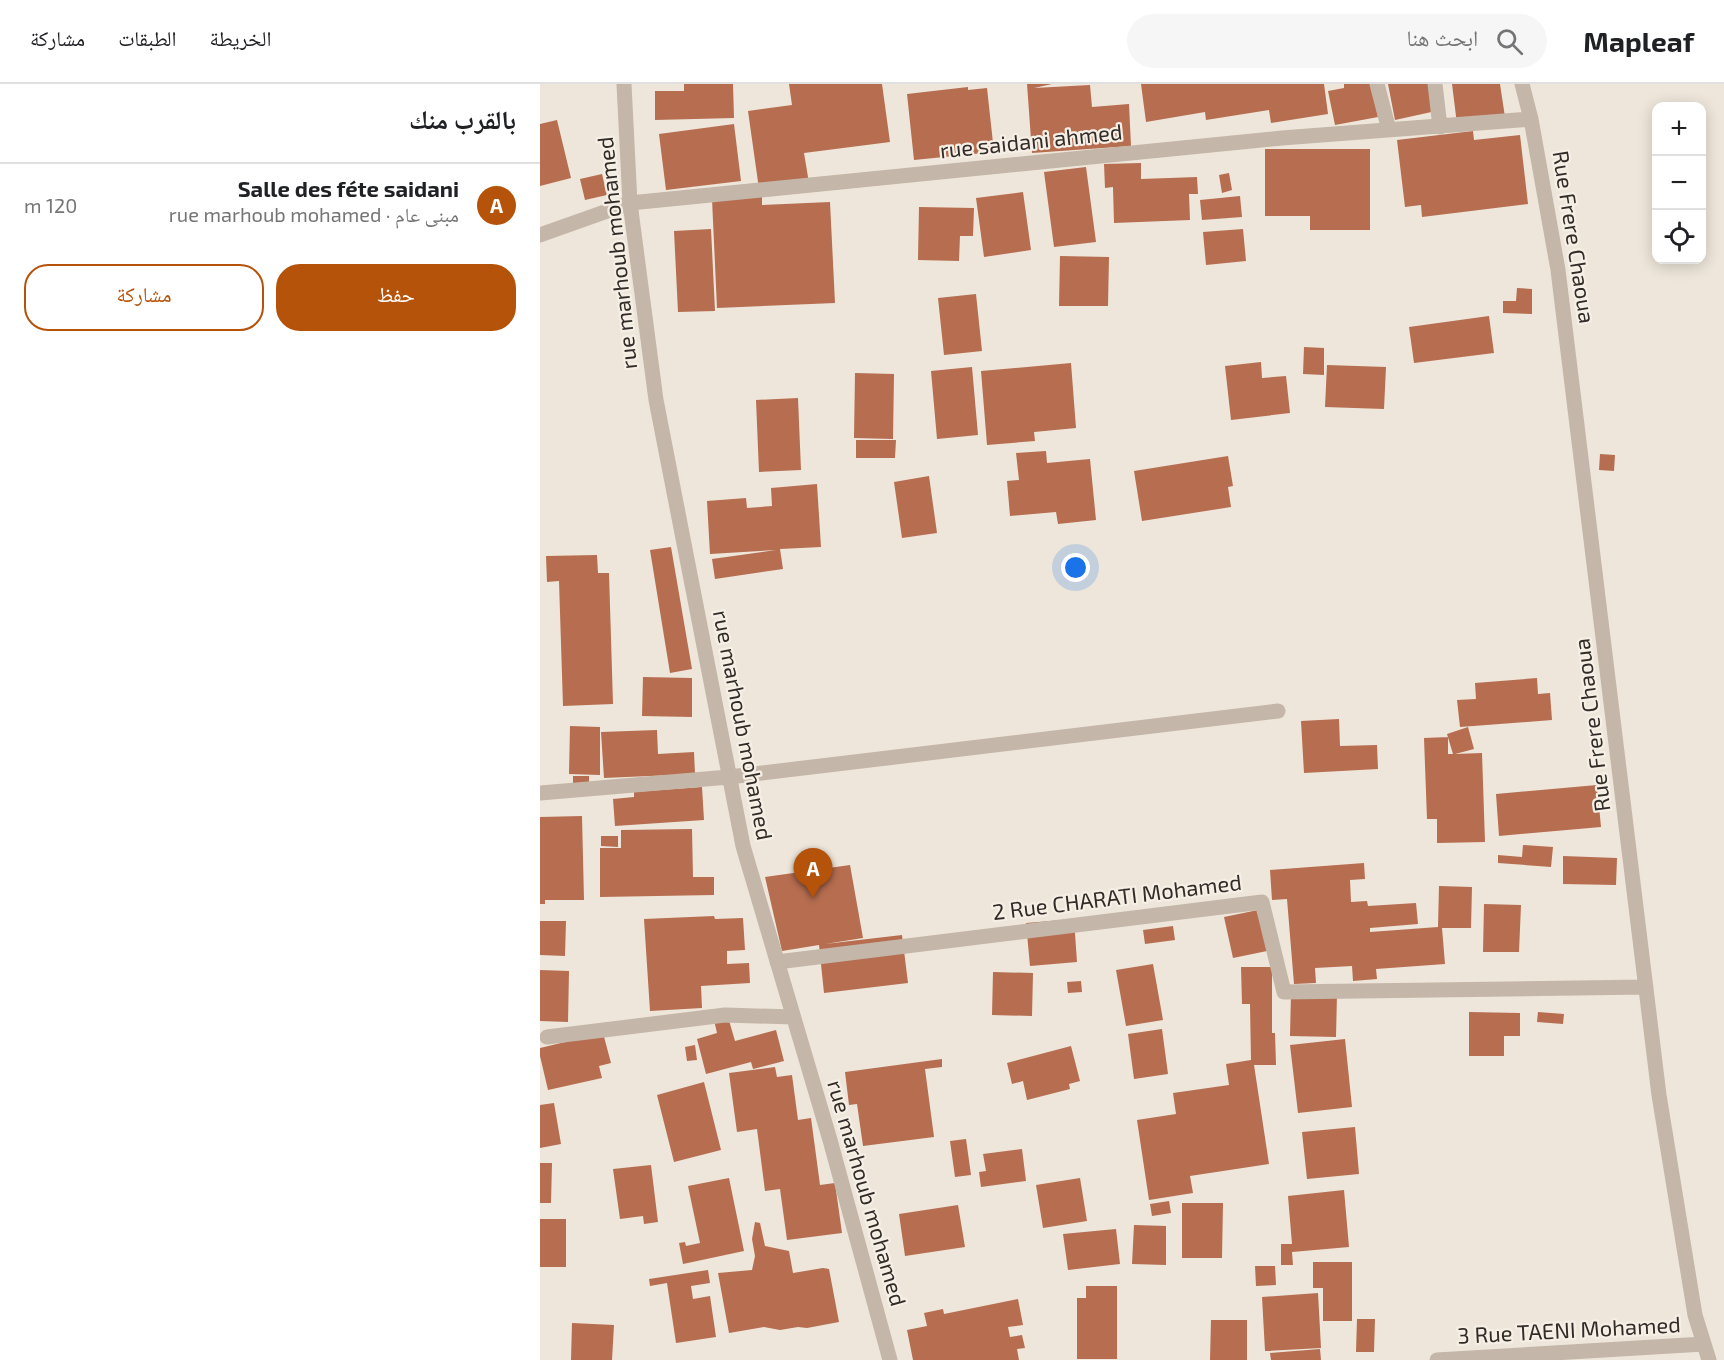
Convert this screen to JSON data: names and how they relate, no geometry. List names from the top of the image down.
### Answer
{
  "streets": {
    "street": [
      "rue saidani ahmed",
      "Rue Frere Chaoua",
      "rue marhoub mohamed",
      "2 Rue CHARATI Mohamed",
      "3 Rue TAENI Mohamed"
    ]
  },
  "crossings": [
    ["rue saidani ahmed", "Rue Frere Chaoua"],
    ["rue saidani ahmed", "rue marhoub mohamed"],
    ["Rue Frere Chaoua", "2 Rue CHARATI Mohamed"],
    ["Rue Frere Chaoua", "3 Rue TAENI Mohamed"],
    ["rue marhoub mohamed", "2 Rue CHARATI Mohamed"]
  ],
  "page": {
    "header": "Mapleaf",
    "search": "ابحث هنا",
    "nav": ["الخريطة", "الطبقات", "مشاركة"],
    "heading": "بالقرب منك",
    "map_buttons": ["+", "−"],
    "list": [
      {
        "mark": "A",
        "name": "Salle des féte saidani",
        "note": "مبنى عام · rue marhoub mohamed",
        "value": "120 m"
      }
    ],
    "buttons": ["حفظ", "مشاركة"],
    "pins": "A"
  }
}
